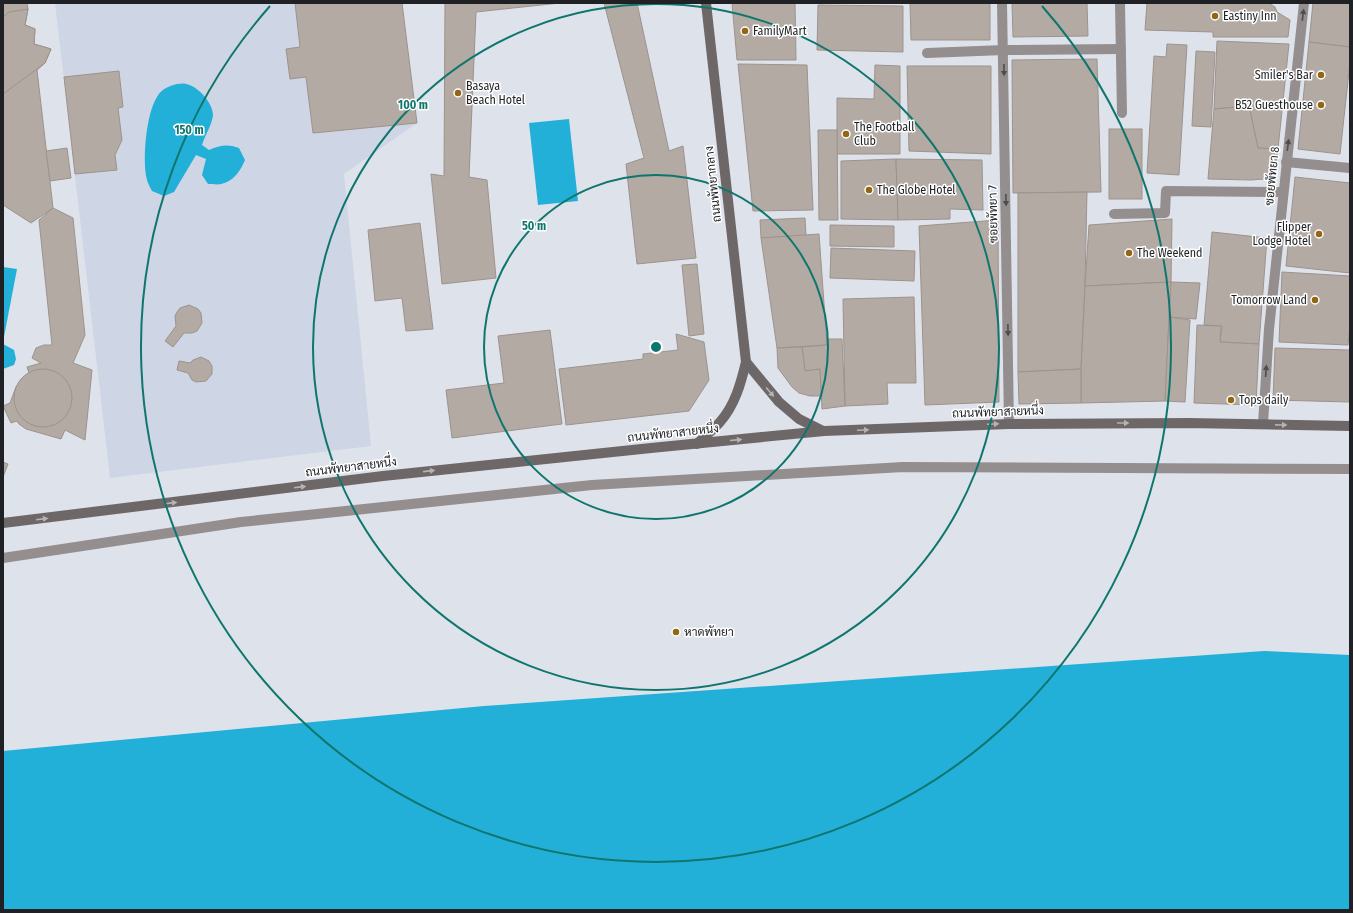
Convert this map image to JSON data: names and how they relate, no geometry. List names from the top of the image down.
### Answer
{
  "streets": {
    "main road": ["ถนนพัทยากลาง", "ถนนพัทยาสายหนึ่ง"],
    "street": ["ซอยพัทยา 8", "ซอยพัทยา 7"]
  },
  "crossings": [
    ["ซอยพัทยา 8", "ถนนพัทยาสายหนึ่ง"],
    ["ถนนพัทยากลาง", "ถนนพัทยาสายหนึ่ง"],
    ["ซอยพัทยา 7", "ถนนพัทยาสายหนึ่ง"]
  ],
  "one_way": ["ซอยพัทยา 8", "ซอยพัทยา 7", "ถนนพัทยาสายหนึ่ง"],
  "places": [
    "Eastiny Inn",
    "FamilyMart",
    "Smiler's Bar",
    "Basaya Beach Hotel",
    "B52 Guesthouse",
    "The Football Club",
    "The Globe Hotel",
    "Flipper Lodge Hotel",
    "The Weekend",
    "Tomorrow Land",
    "Tops daily",
    "หาดพัทยา"
  ],
  "rings": ["100 m", "150 m", "50 m"]
}
